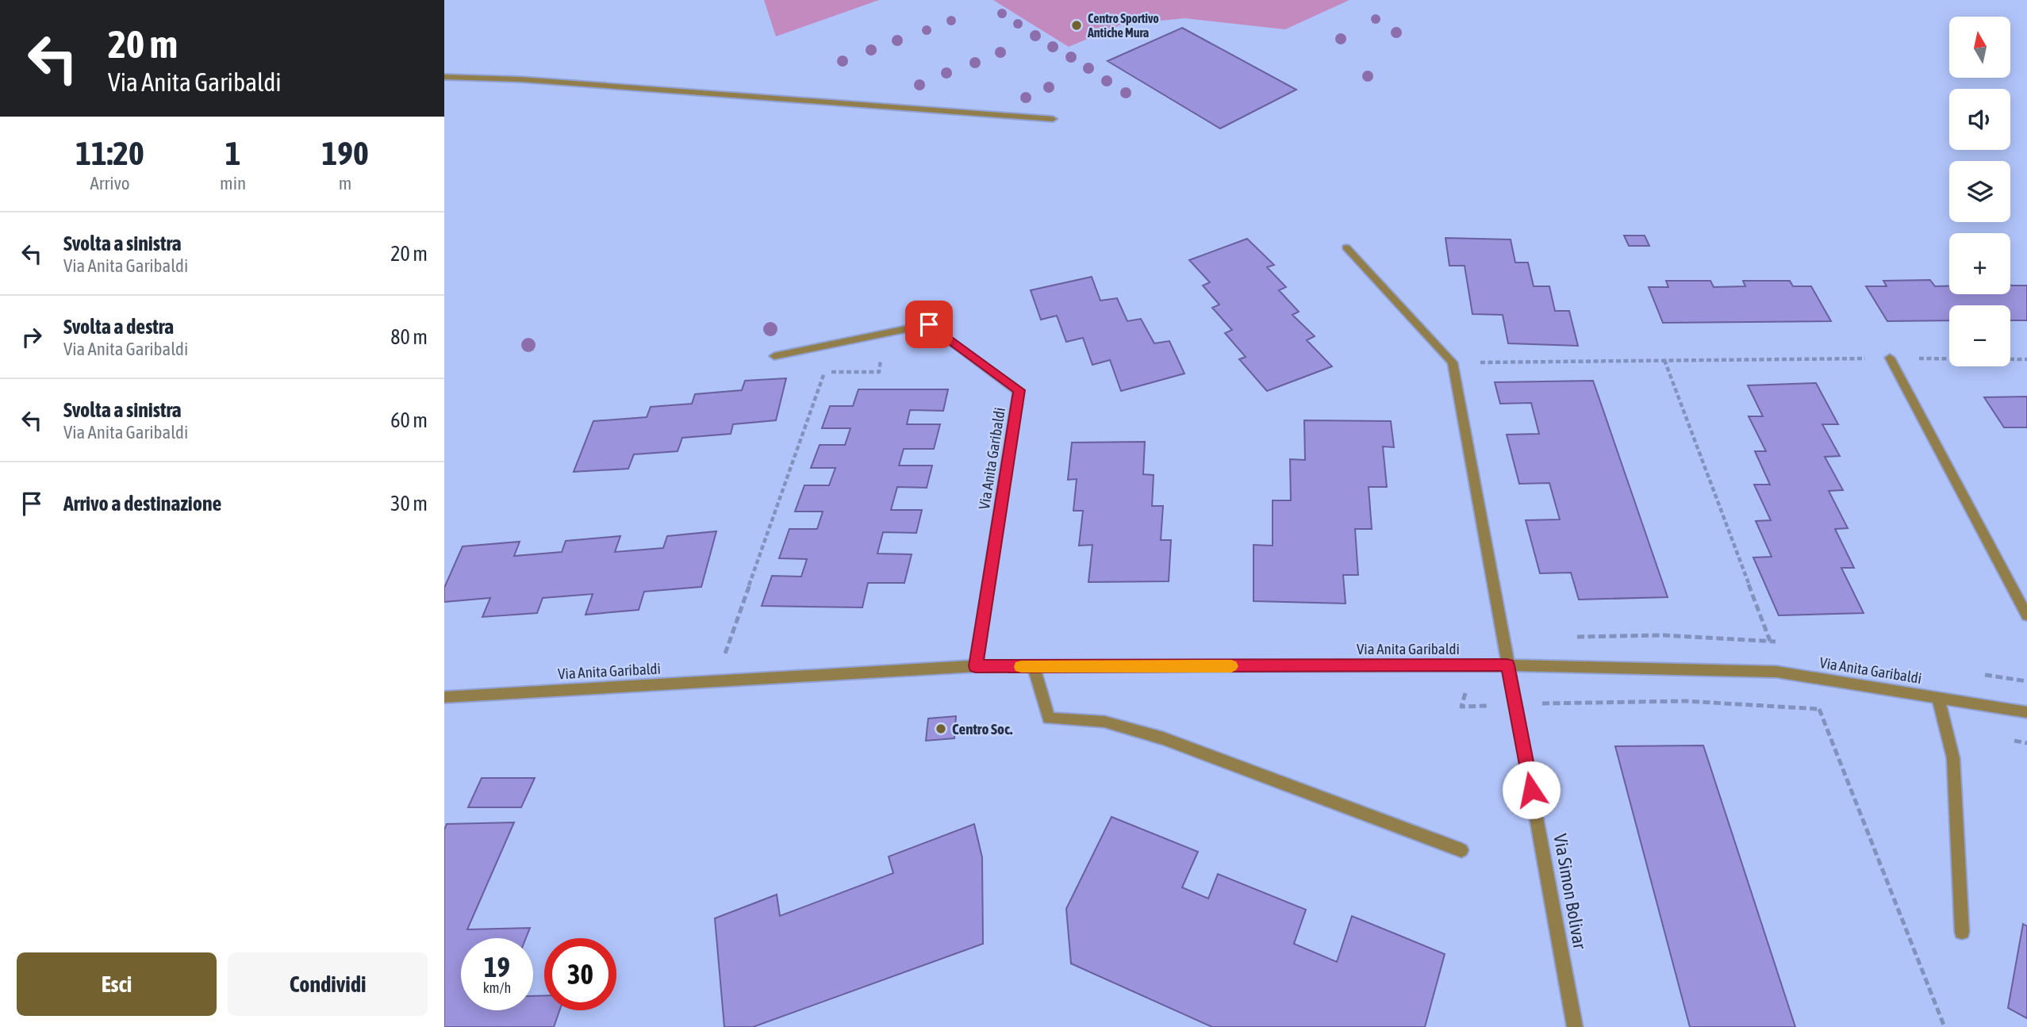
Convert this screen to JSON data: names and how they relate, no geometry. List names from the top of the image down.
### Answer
{
  "streets": {
    "street": ["Via Anita Garibaldi", "Via Simon Bolivar"]
  },
  "crossings": [
    ["Via Anita Garibaldi", "Via Simon Bolivar"]
  ],
  "places": ["Centro Sportivo Antiche Mura", "Centro Soc."],
  "north": "top",
  "page": {
    "turn": ["20 m", "Via Anita Garibaldi"],
    "map_buttons": ["+", "−"],
    "eta": [
      "11:20",
      "Arrivo",
      "1",
      "min",
      "190",
      "m"
    ],
    "list": [
      {
        "name": "Svolta a sinistra",
        "note": "Via Anita Garibaldi",
        "value": "20 m"
      },
      {
        "name": "Svolta a destra",
        "note": "Via Anita Garibaldi",
        "value": "80 m"
      },
      {
        "name": "Svolta a sinistra",
        "note": "Via Anita Garibaldi",
        "value": "60 m"
      },
      {
        "name": "Arrivo a destinazione",
        "value": "30 m"
      }
    ],
    "speed": "19 km/h",
    "limit": "30",
    "buttons": ["Esci", "Condividi"]
  }
}
